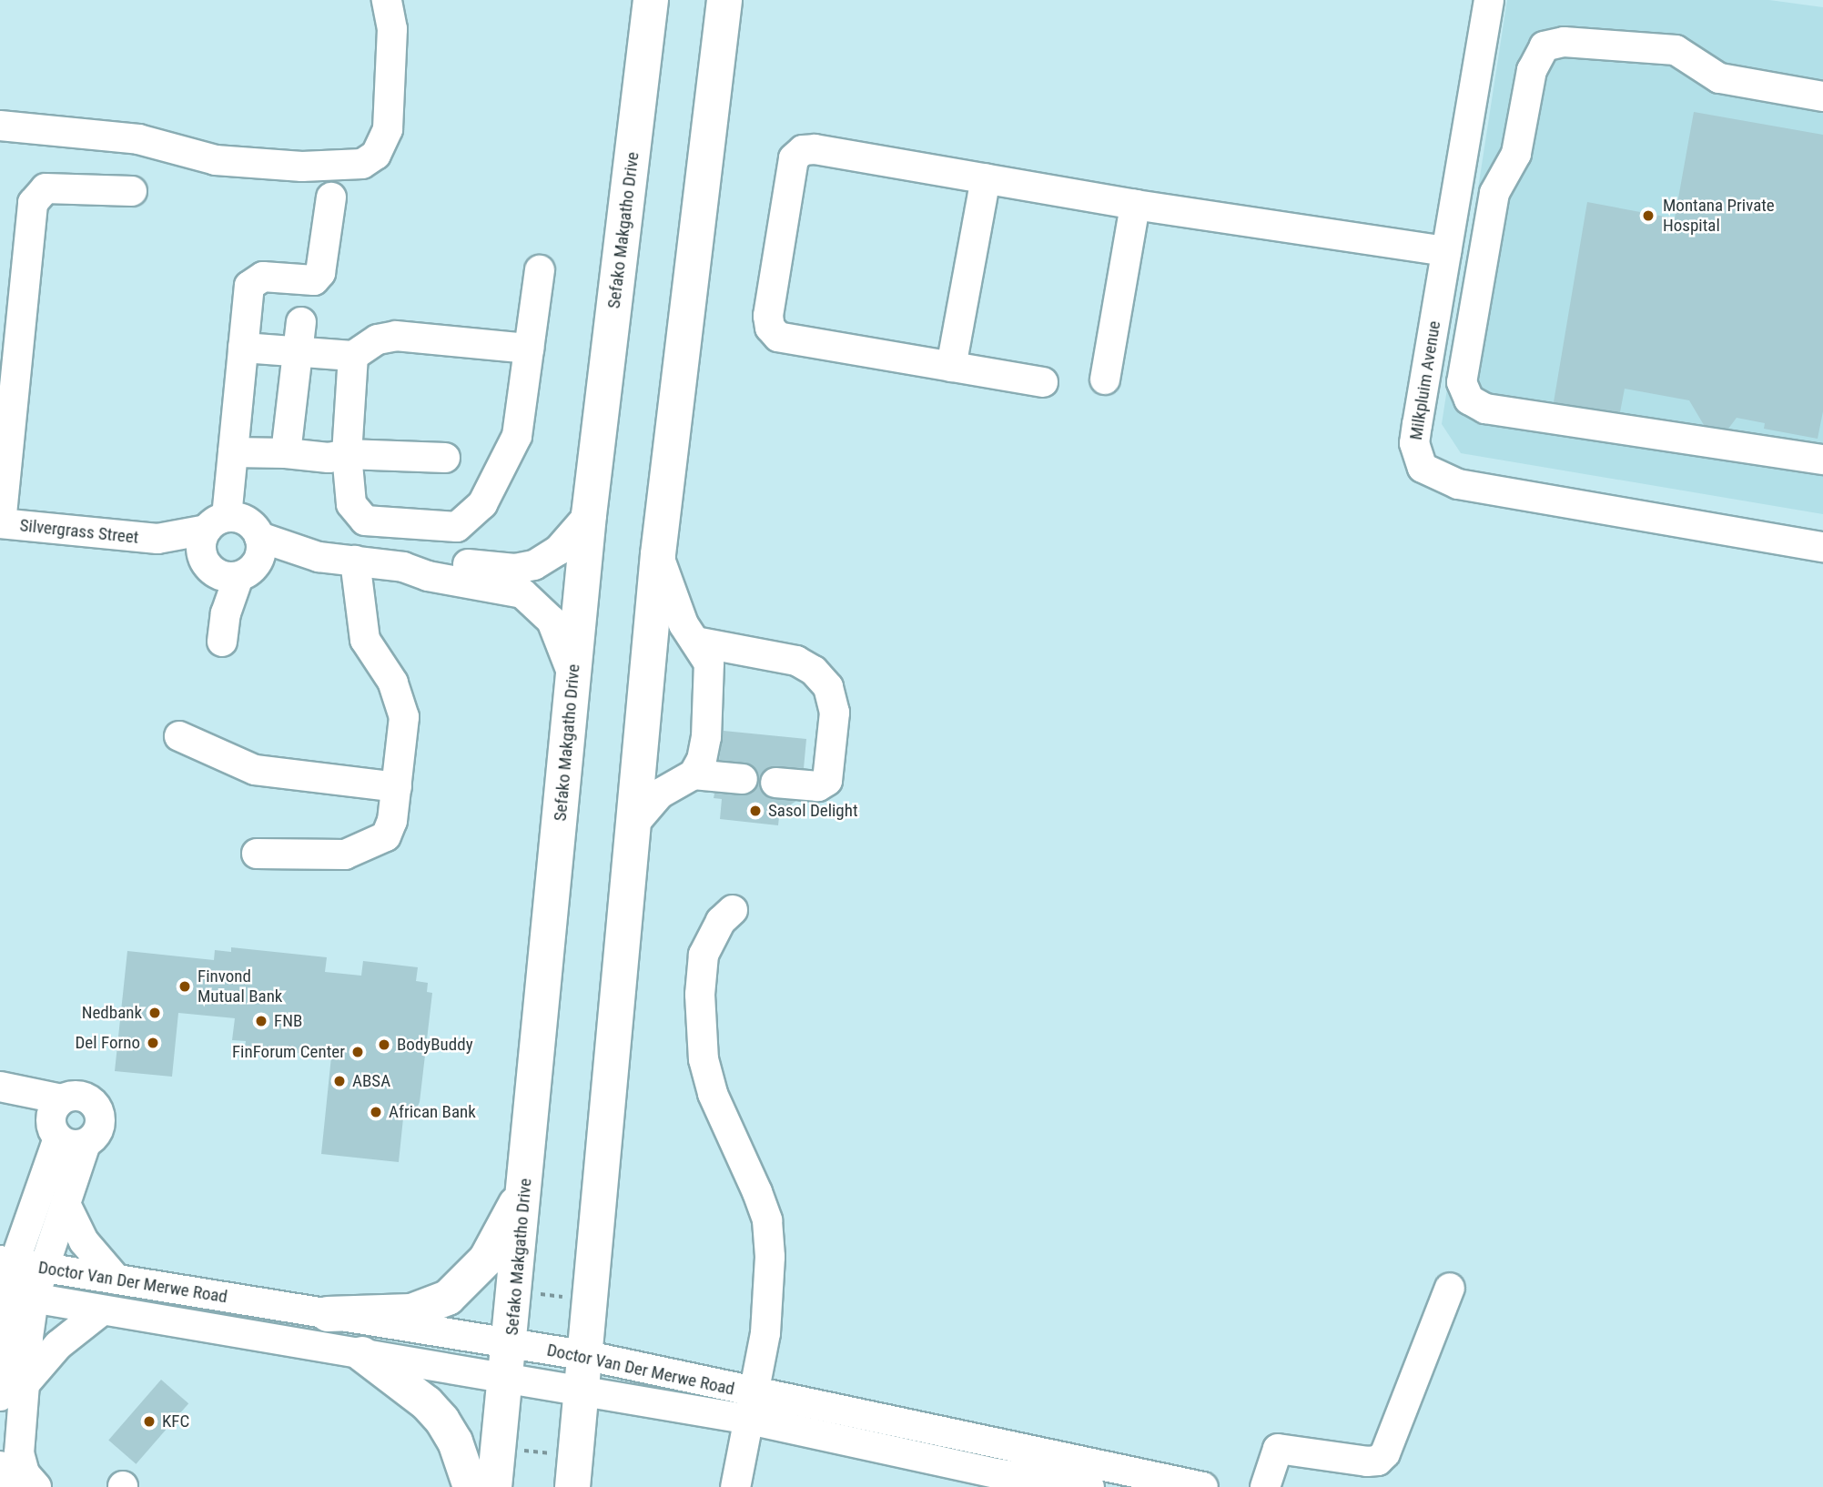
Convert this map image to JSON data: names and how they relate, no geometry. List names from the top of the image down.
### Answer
{
  "streets": {
    "main road": ["Sefako Makgatho Drive"],
    "street": ["Milkpluim Avenue", "Silvergrass Street", "Doctor Van Der Merwe Road"]
  },
  "crossings": [
    ["Sefako Makgatho Drive", "Silvergrass Street"],
    ["Sefako Makgatho Drive", "Doctor Van Der Merwe Road"]
  ],
  "places": [
    "Montana Private Hospital",
    "Sasol Delight",
    "Finvond Mutual Bank",
    "Nedbank",
    "FNB",
    "Del Forno",
    "BodyBuddy",
    "FinForum Center",
    "ABSA",
    "African Bank",
    "KFC"
  ]
}
